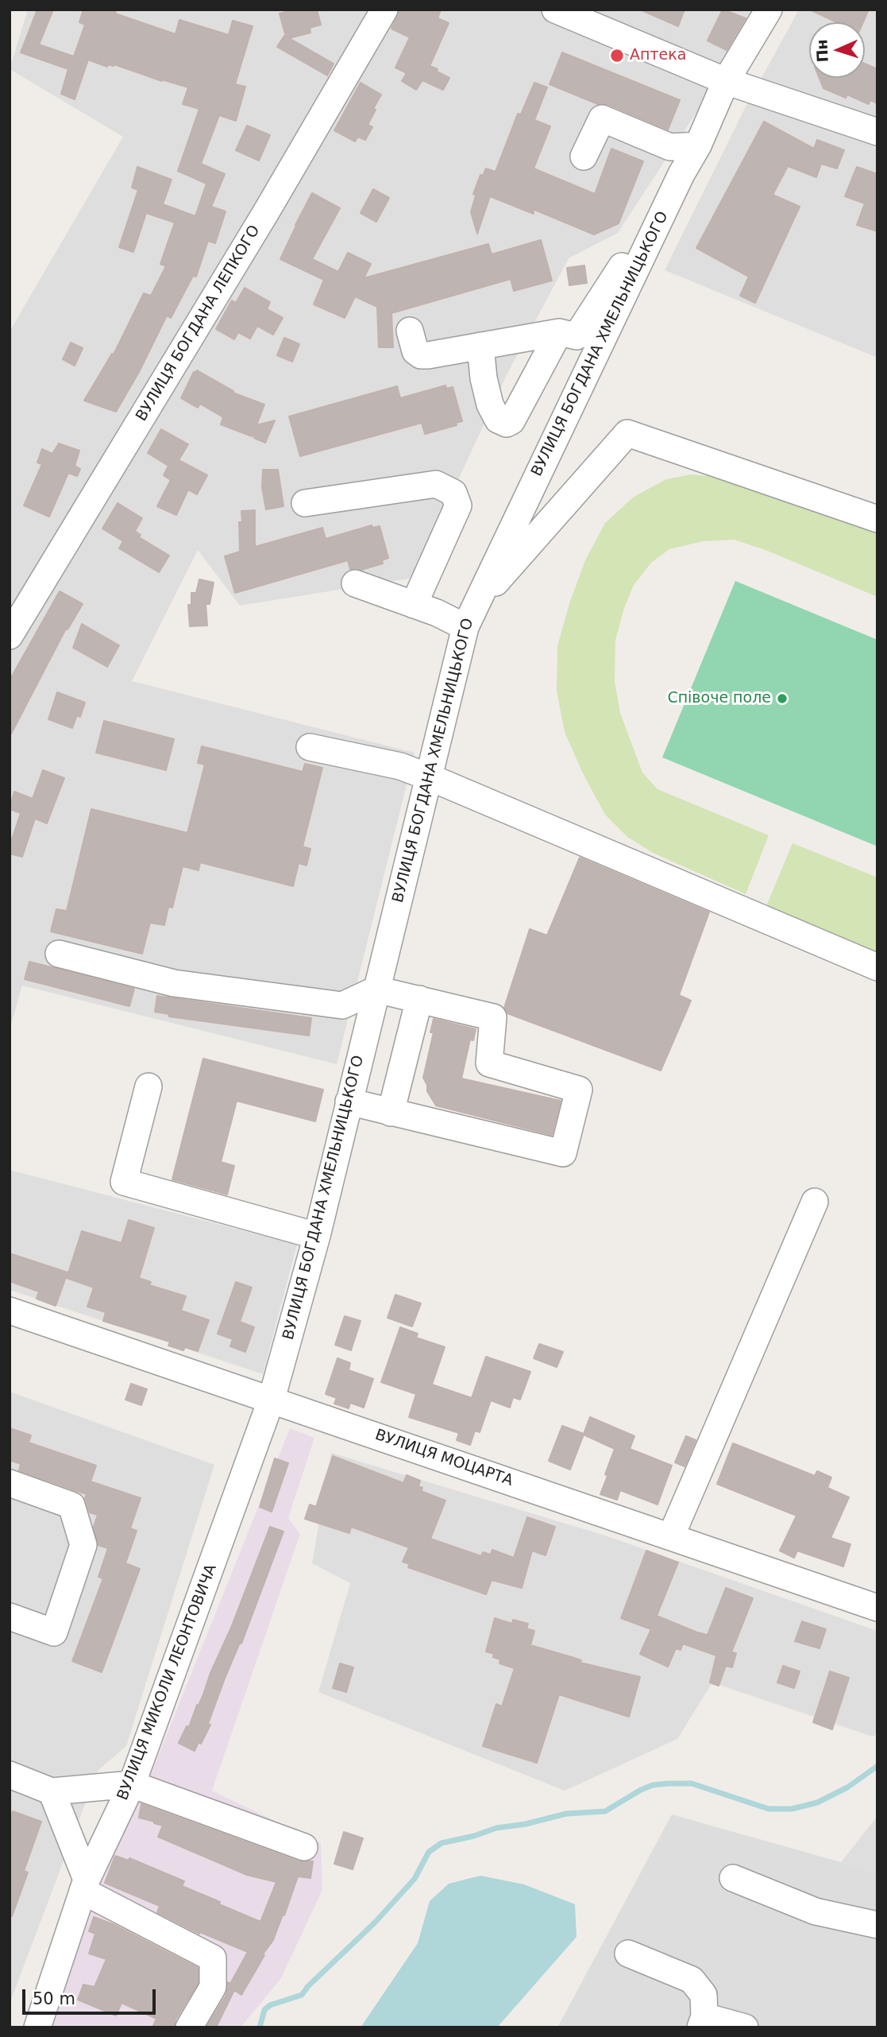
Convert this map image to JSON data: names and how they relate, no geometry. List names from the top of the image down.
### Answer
{
  "streets": {
    "street": [
      "ВУЛИЦЯ БОГДАНА ЛЕПКОГО",
      "ВУЛИЦЯ БОГДАНА ХМЕЛЬНИЦЬКОГО",
      "ВУЛИЦЯ МОЦАРТА",
      "ВУЛИЦЯ МИКОЛИ ЛЕОНТОВИЧА"
    ]
  },
  "crossings": [
    ["ВУЛИЦЯ БОГДАНА ХМЕЛЬНИЦЬКОГО", "ВУЛИЦЯ МОЦАРТА"],
    ["ВУЛИЦЯ БОГДАНА ХМЕЛЬНИЦЬКОГО", "ВУЛИЦЯ МИКОЛИ ЛЕОНТОВИЧА"],
    ["ВУЛИЦЯ МОЦАРТА", "ВУЛИЦЯ МИКОЛИ ЛЕОНТОВИЧА"]
  ],
  "places": ["Аптека", "Співоче поле"],
  "scale_bar": "50 m",
  "north": "left"
}
